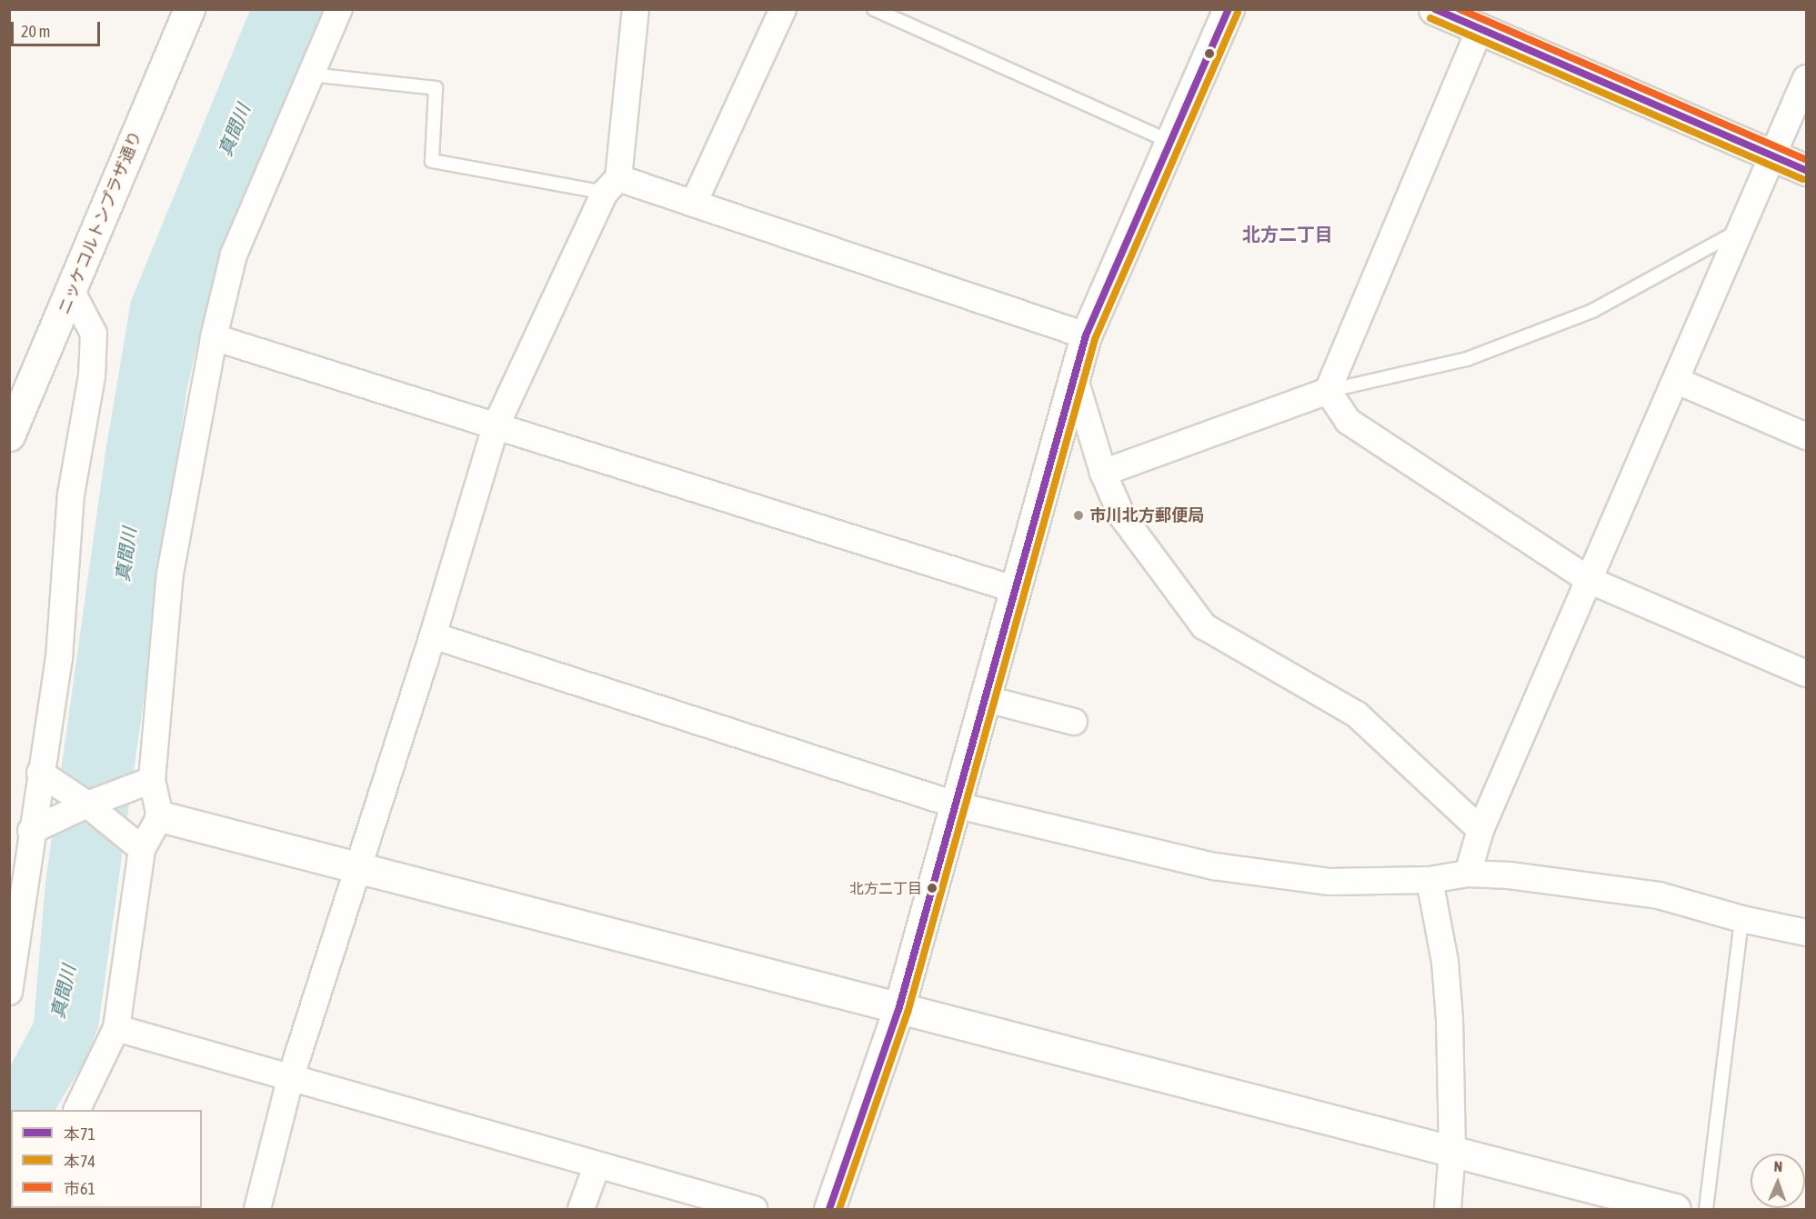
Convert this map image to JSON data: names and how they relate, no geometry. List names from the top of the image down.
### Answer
{
  "streets": {
    "street": ["ニッケコルトンプラザ通り"]
  },
  "districts": ["北方二丁目"],
  "water": ["真間川"],
  "places": ["市川北方郵便局", "北方二丁目"],
  "lines": ["transit line 本71", "transit line 市61", "transit line 本74"],
  "legend": ["本71", "本74", "市61"],
  "scale_bar": "20 m",
  "north": "top"
}
